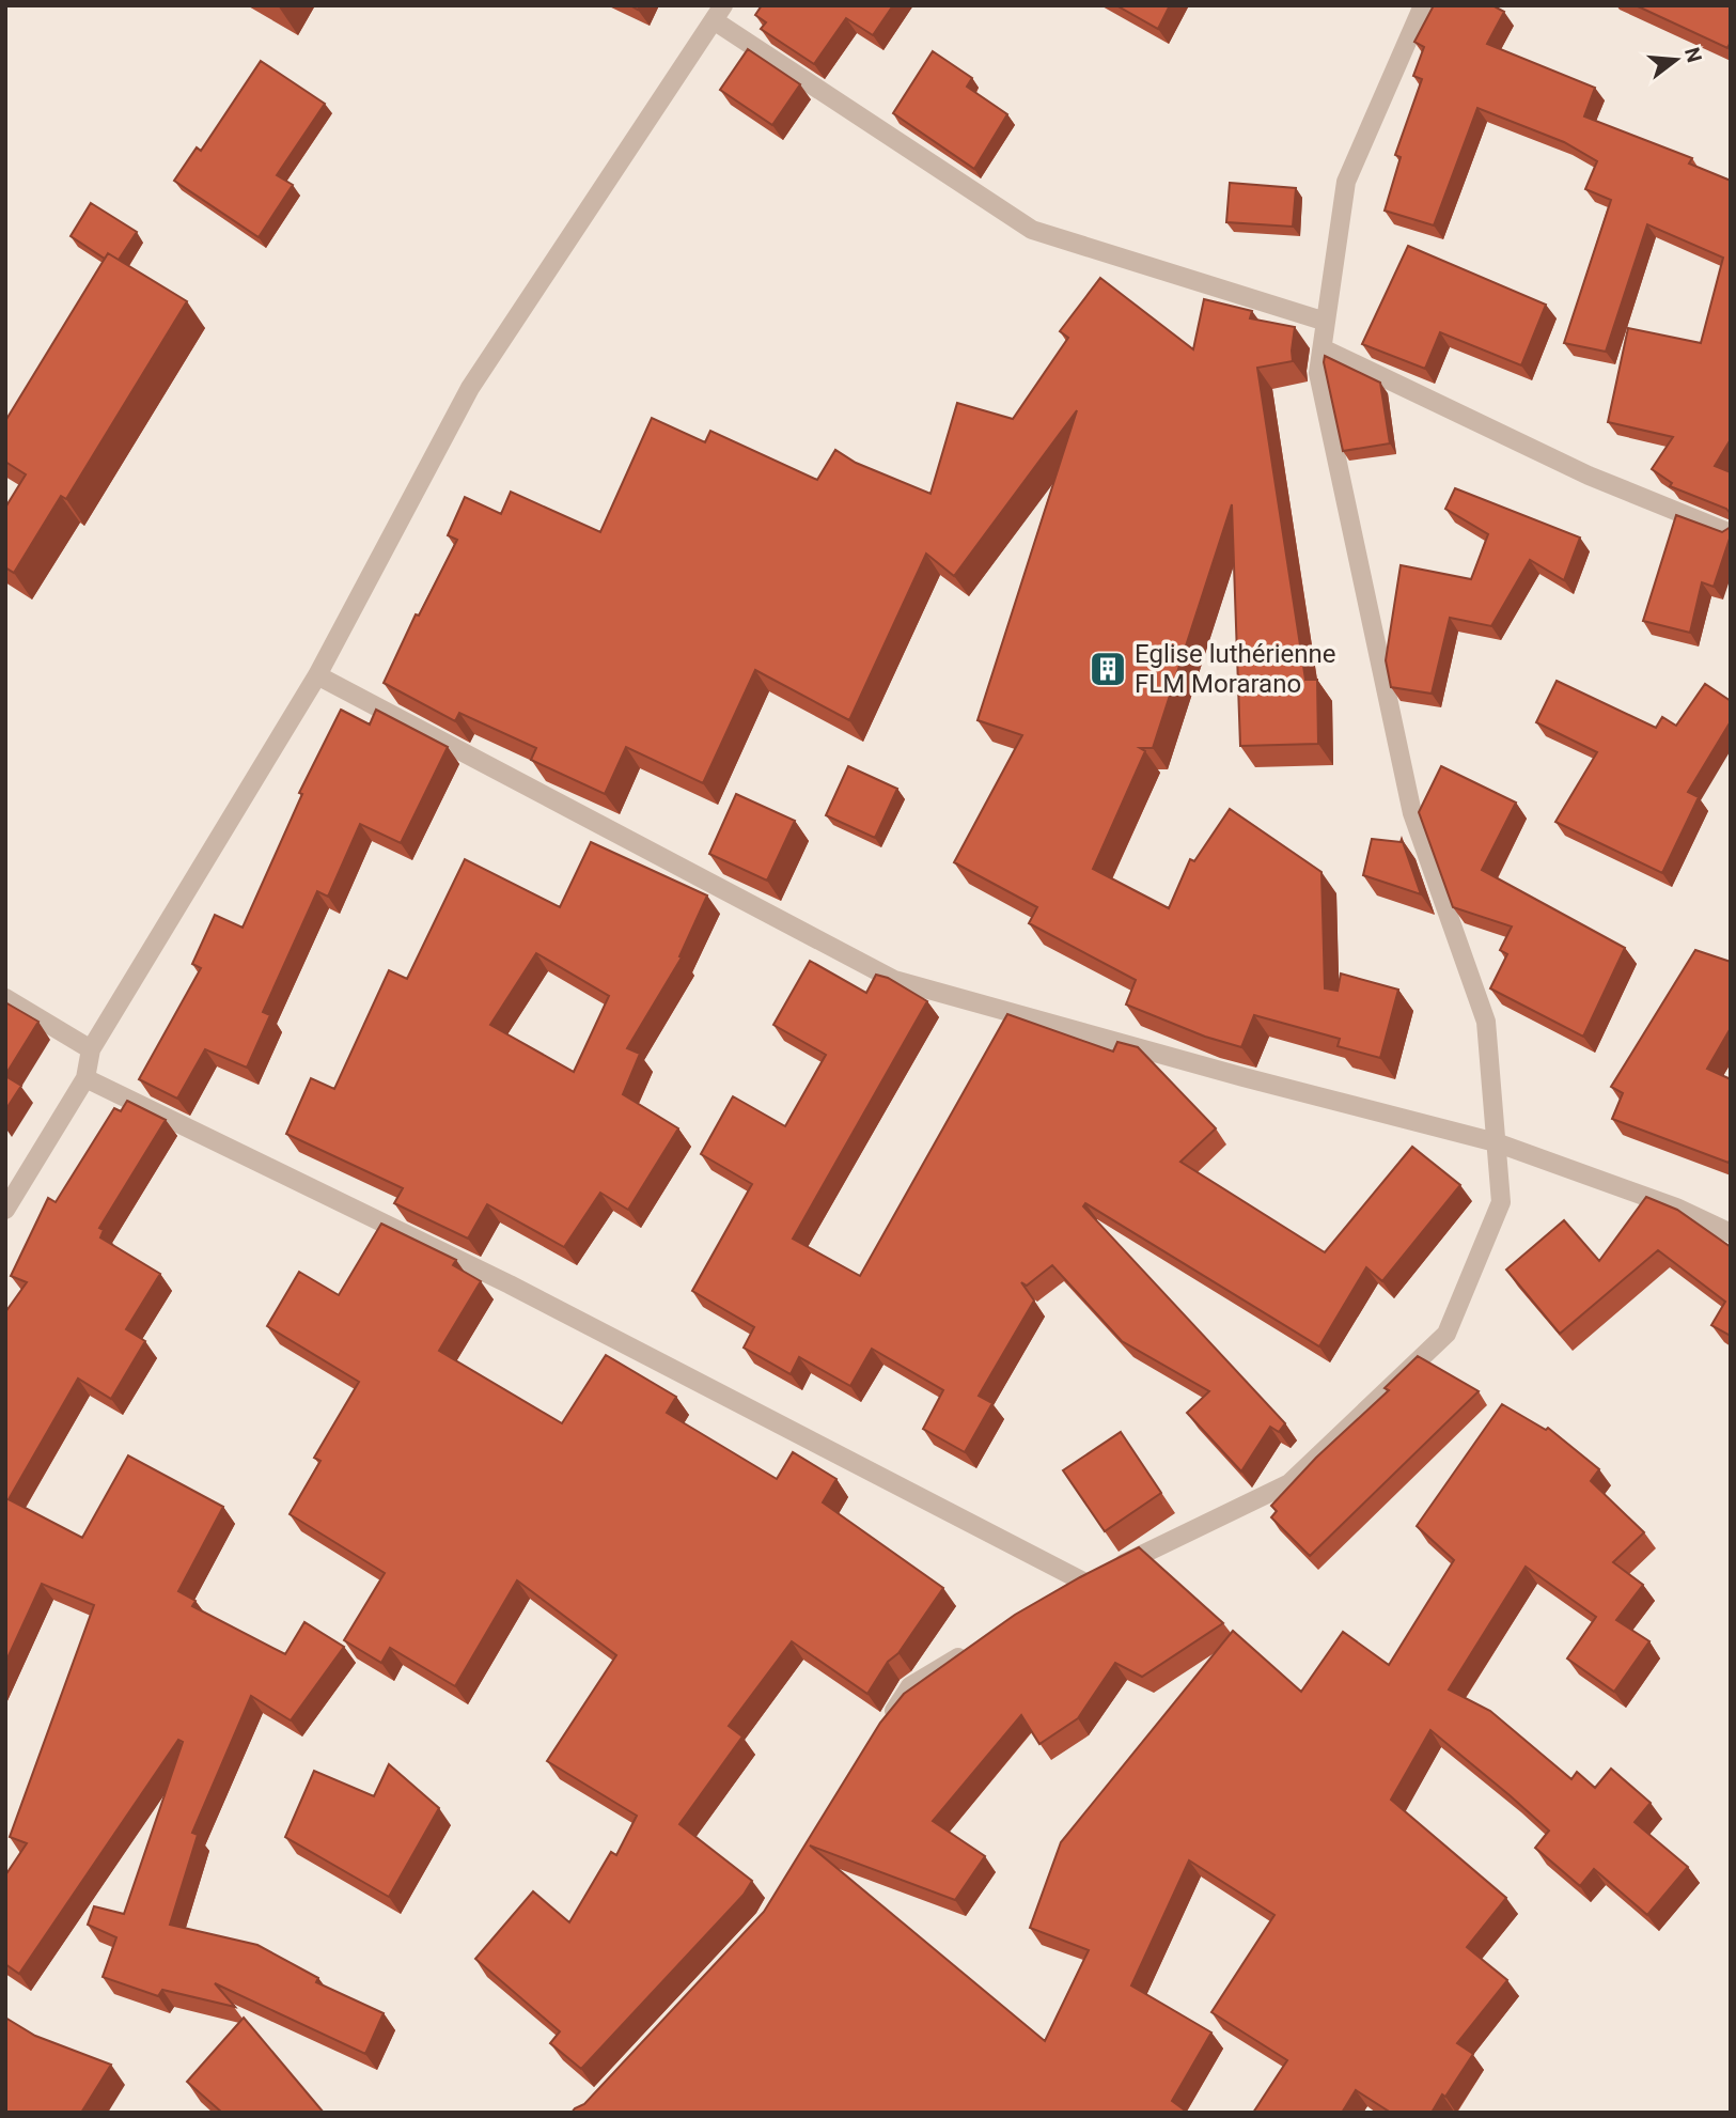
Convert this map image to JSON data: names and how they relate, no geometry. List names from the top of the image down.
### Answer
{
  "places": {
    "building": ["Eglise luthérienne FLM Morarano"]
  },
  "north": "right"
}
